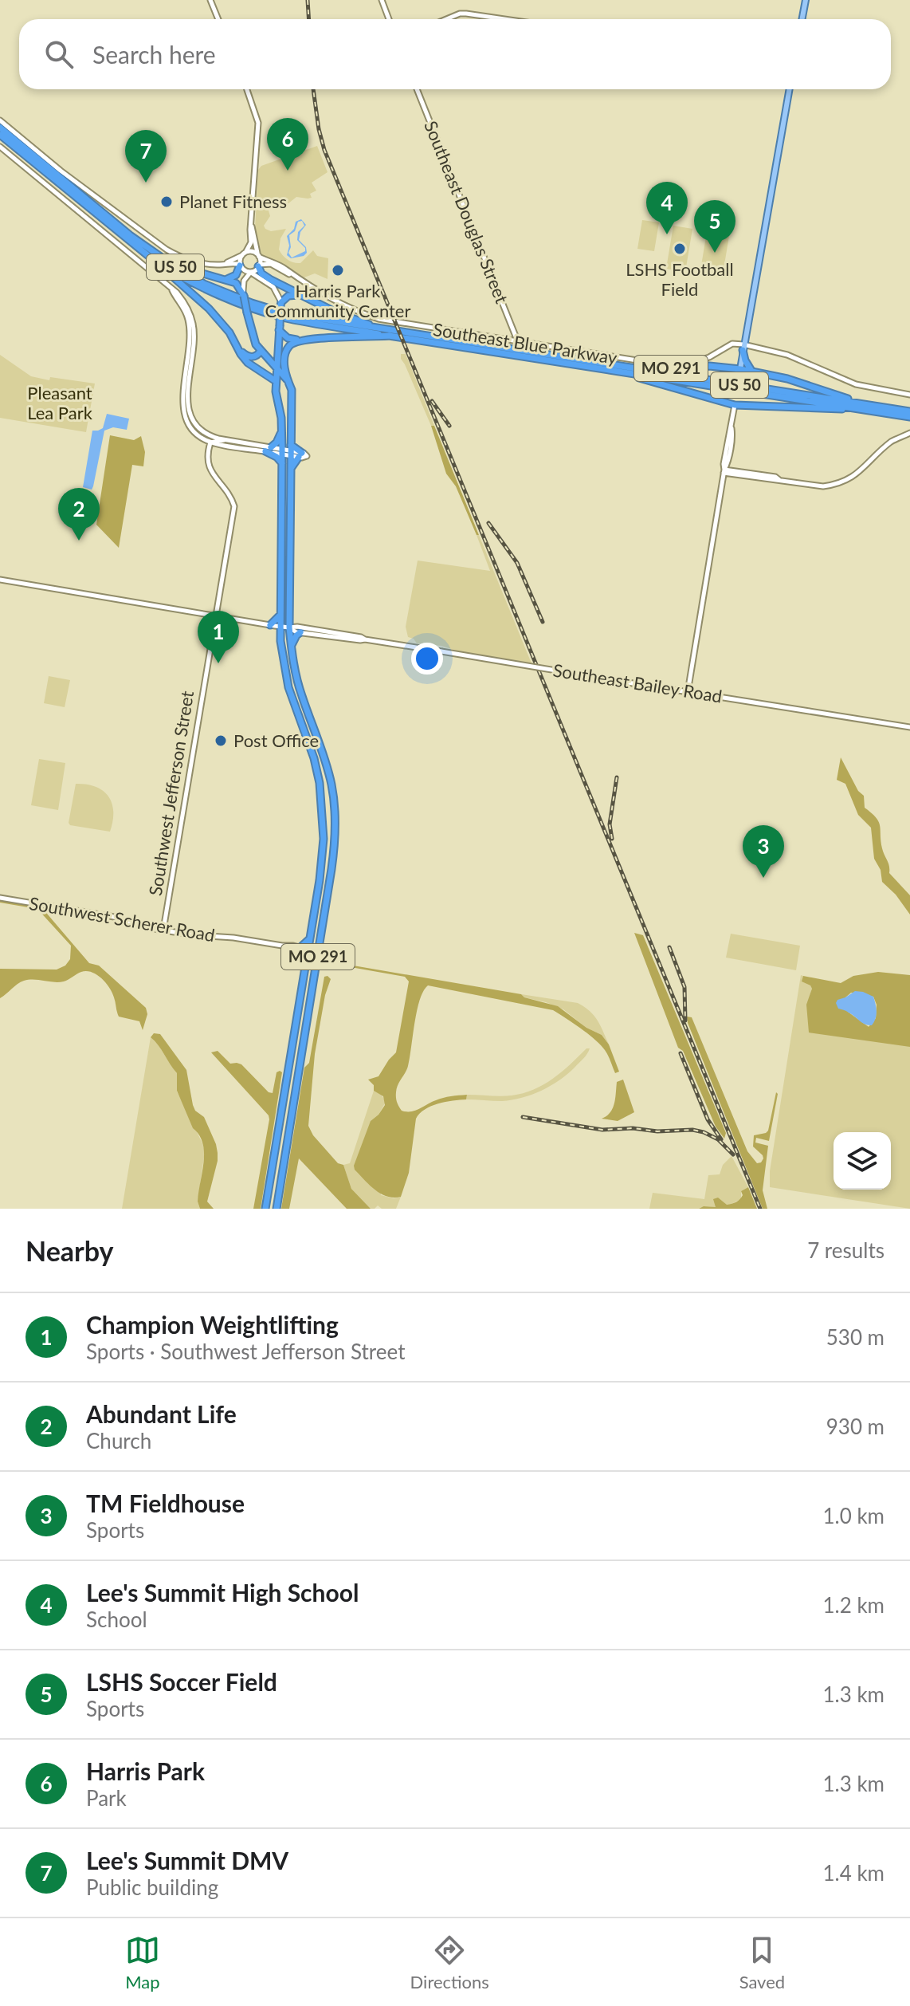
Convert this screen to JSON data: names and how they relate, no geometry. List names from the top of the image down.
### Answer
{
  "streets": {
    "highway": ["US 50", "MO 291"],
    "street": [
      "Southeast Douglas Street",
      "Southeast Blue Parkway",
      "Southeast Bailey Road",
      "Southwest Jefferson Street",
      "Southwest Scherer Road"
    ]
  },
  "crossings": [
    ["Southeast Douglas Street", "Southeast Blue Parkway"],
    ["US 50", "MO 291"],
    ["MO 291", "Southeast Bailey Road"],
    ["MO 291", "Southwest Scherer Road"],
    ["Southeast Bailey Road", "Southwest Jefferson Street"],
    ["Southwest Jefferson Street", "Southwest Scherer Road"]
  ],
  "parks": ["Pleasant Lea Park"],
  "places": [
    "Planet Fitness",
    "LSHS Football Field",
    "Harris Park Community Center",
    "Post Office"
  ],
  "page": {
    "search": "Search here",
    "pins": [
      "6",
      "7",
      "4",
      "5",
      "2",
      "1",
      "3"
    ],
    "heading": ["Nearby", "7 results"],
    "list": [
      {
        "mark": "1",
        "name": "Champion Weightlifting",
        "note": "Sports · Southwest Jefferson Street",
        "value": "530 m"
      },
      {
        "mark": "2",
        "name": "Abundant Life",
        "note": "Church",
        "value": "930 m"
      },
      {
        "mark": "3",
        "name": "TM Fieldhouse",
        "note": "Sports",
        "value": "1.0 km"
      },
      {
        "mark": "4",
        "name": "Lee's Summit High School",
        "note": "School",
        "value": "1.2 km"
      },
      {
        "mark": "5",
        "name": "LSHS Soccer Field",
        "note": "Sports",
        "value": "1.3 km"
      },
      {
        "mark": "6",
        "name": "Harris Park",
        "note": "Park",
        "value": "1.3 km"
      },
      {
        "mark": "7",
        "name": "Lee's Summit DMV",
        "note": "Public building",
        "value": "1.4 km"
      }
    ],
    "nav": ["Map", "Directions", "Saved"]
  }
}
